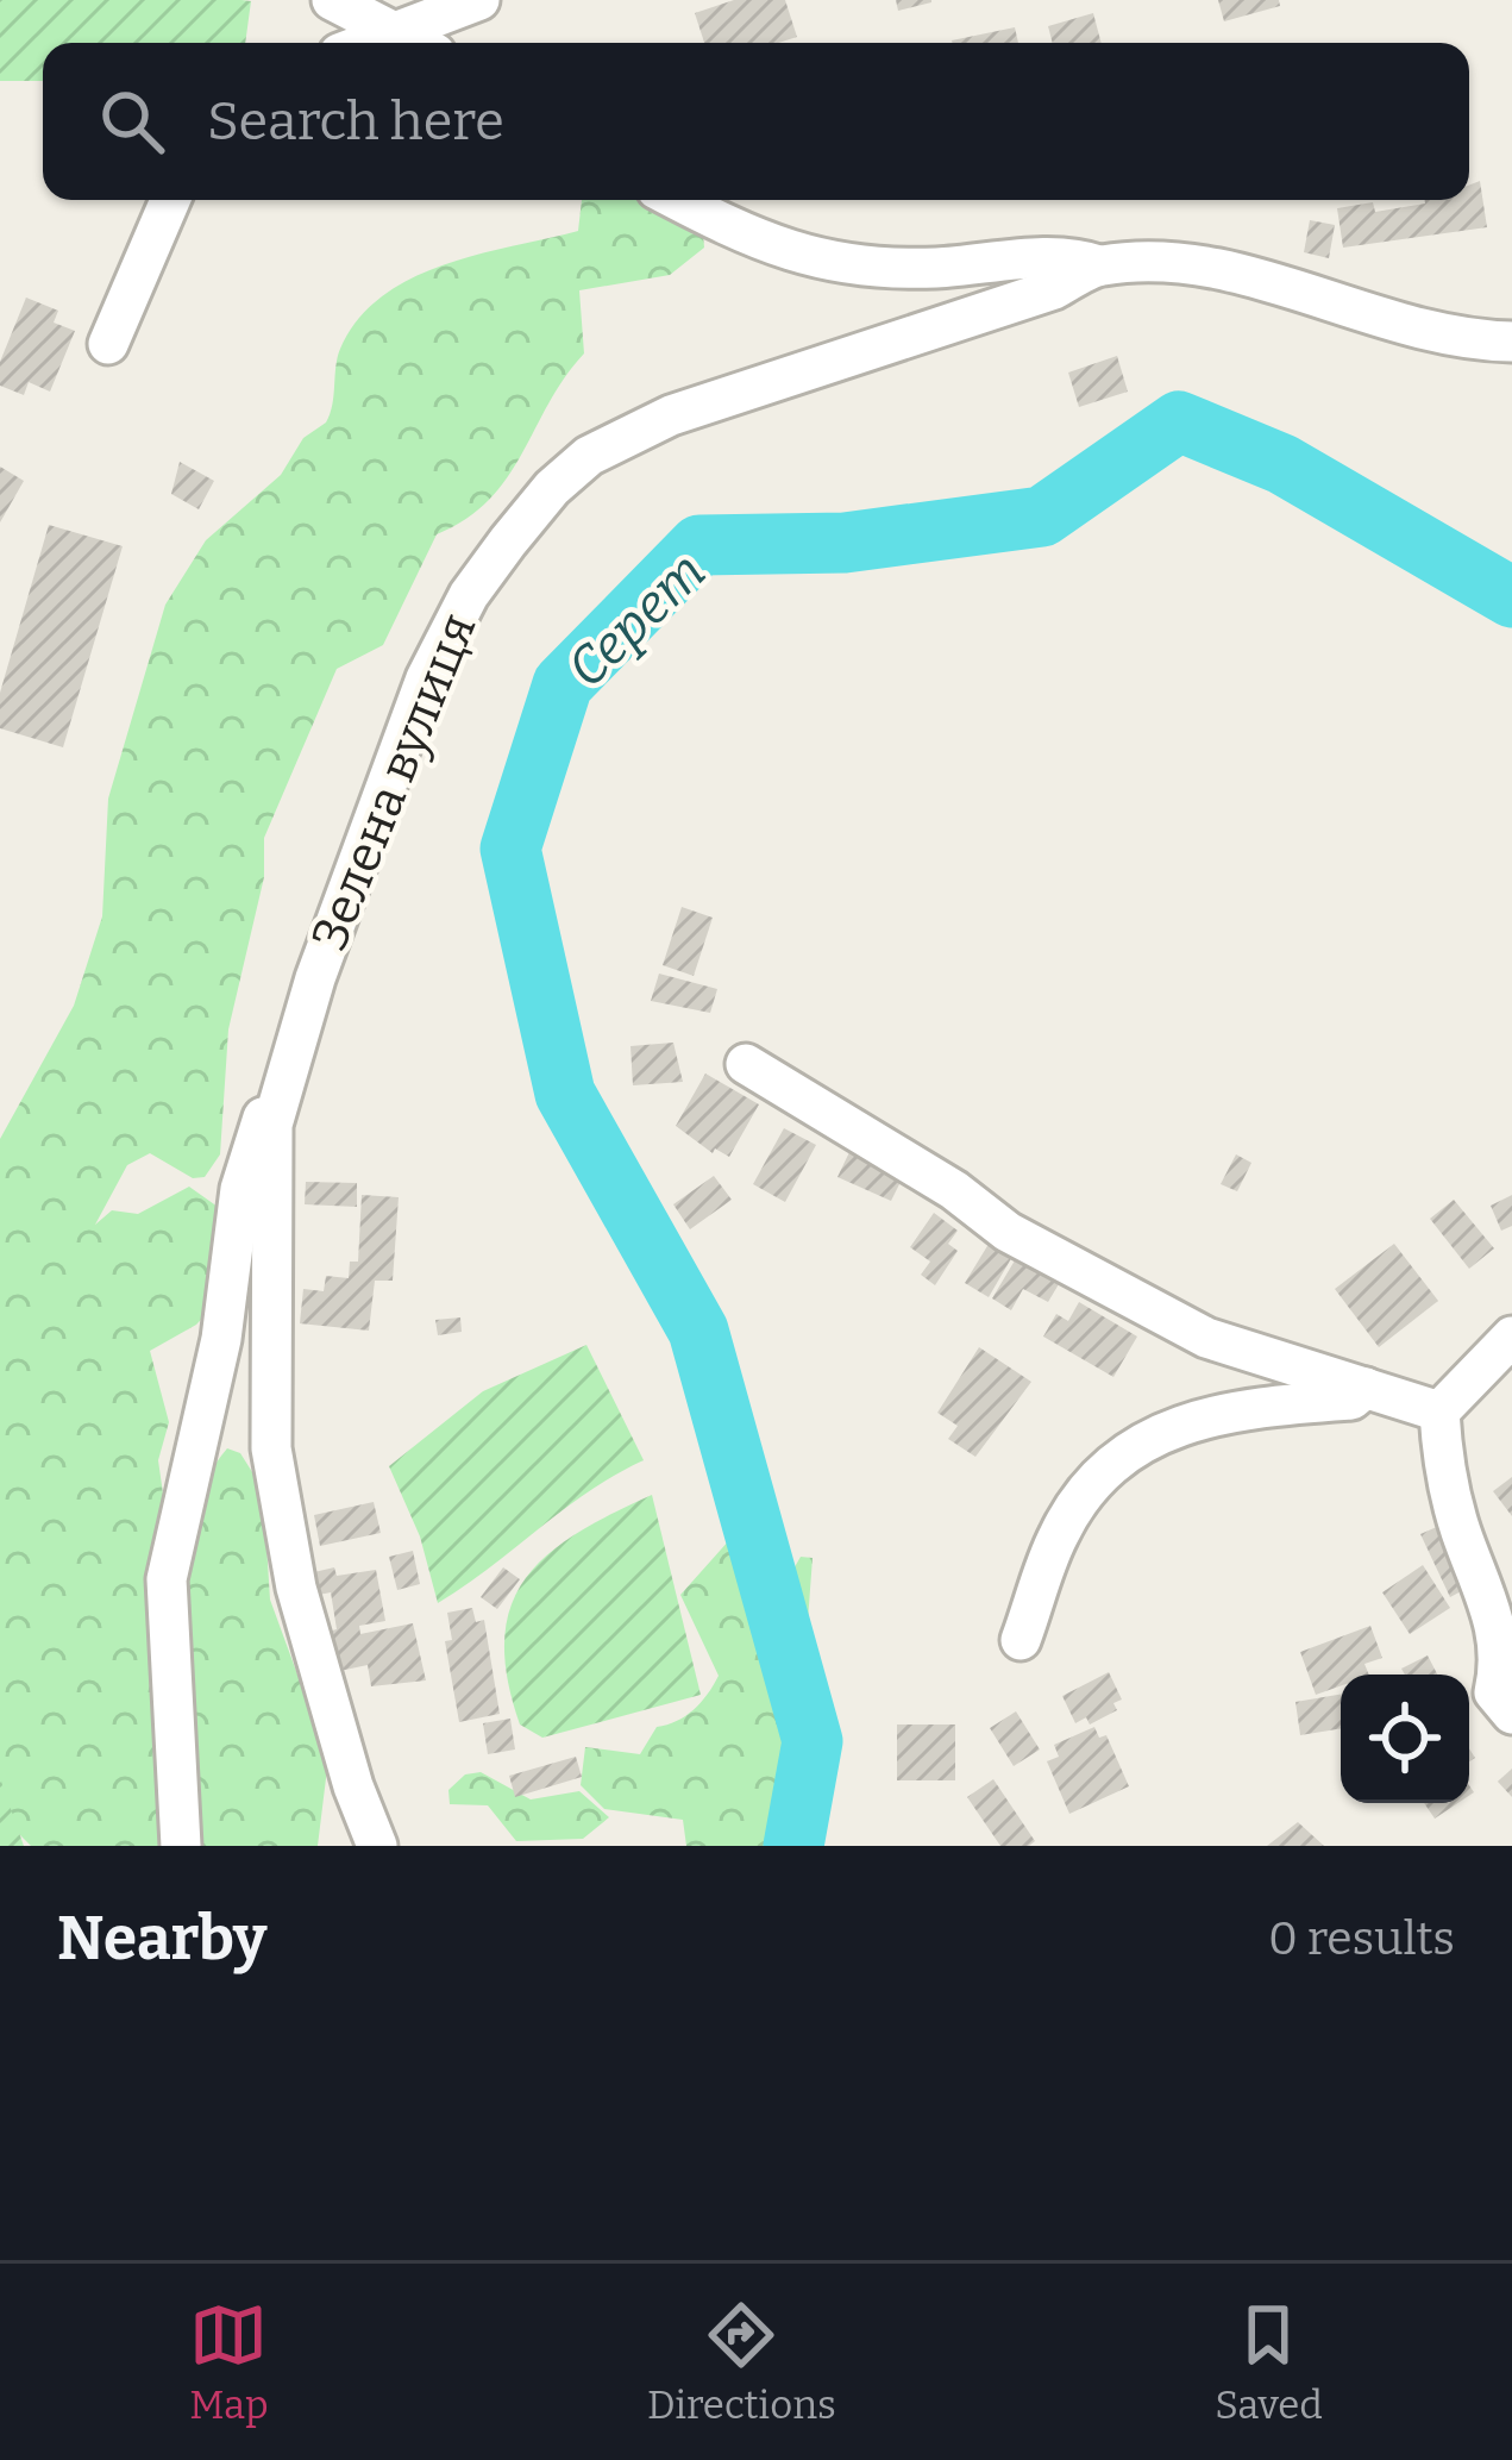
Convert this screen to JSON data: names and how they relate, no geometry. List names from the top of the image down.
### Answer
{
  "streets": {
    "street": ["Зелена вулиця"]
  },
  "water": ["Серет"],
  "page": {
    "search": "Search here",
    "heading": ["Nearby", "0 results"],
    "nav": ["Map", "Directions", "Saved"]
  }
}
